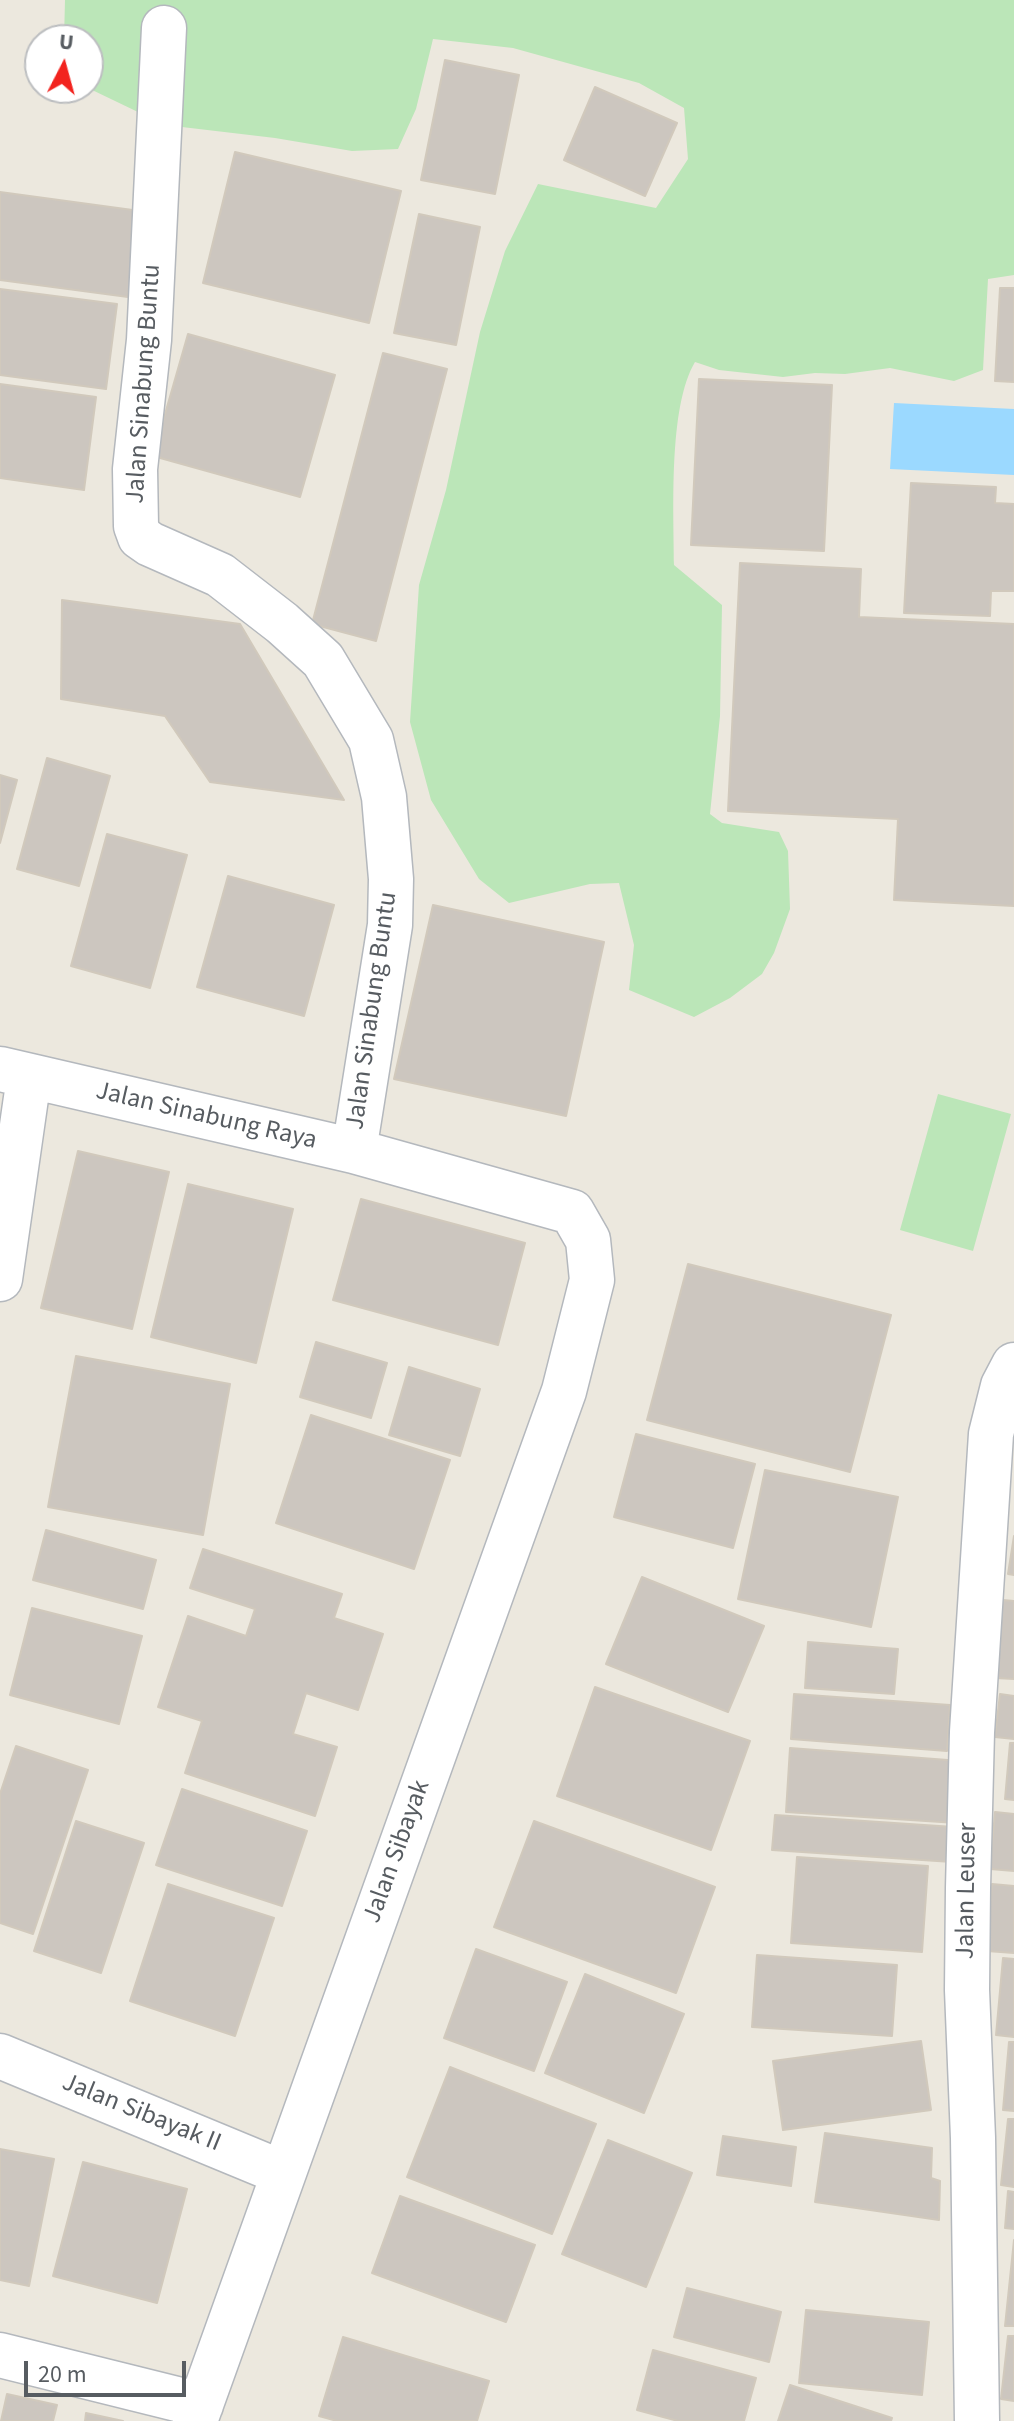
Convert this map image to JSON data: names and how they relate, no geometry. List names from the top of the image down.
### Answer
{
  "streets": {
    "street": [
      "Jalan Sinabung Buntu",
      "Jalan Sinabung Raya",
      "Jalan Sibayak",
      "Jalan Leuser",
      "Jalan Sibayak II"
    ]
  },
  "crossings": [
    ["Jalan Sinabung Buntu", "Jalan Sinabung Raya"],
    ["Jalan Sinabung Raya", "Jalan Sibayak"],
    ["Jalan Sibayak", "Jalan Sibayak II"]
  ],
  "scale_bar": "20 m",
  "north": "top"
}
